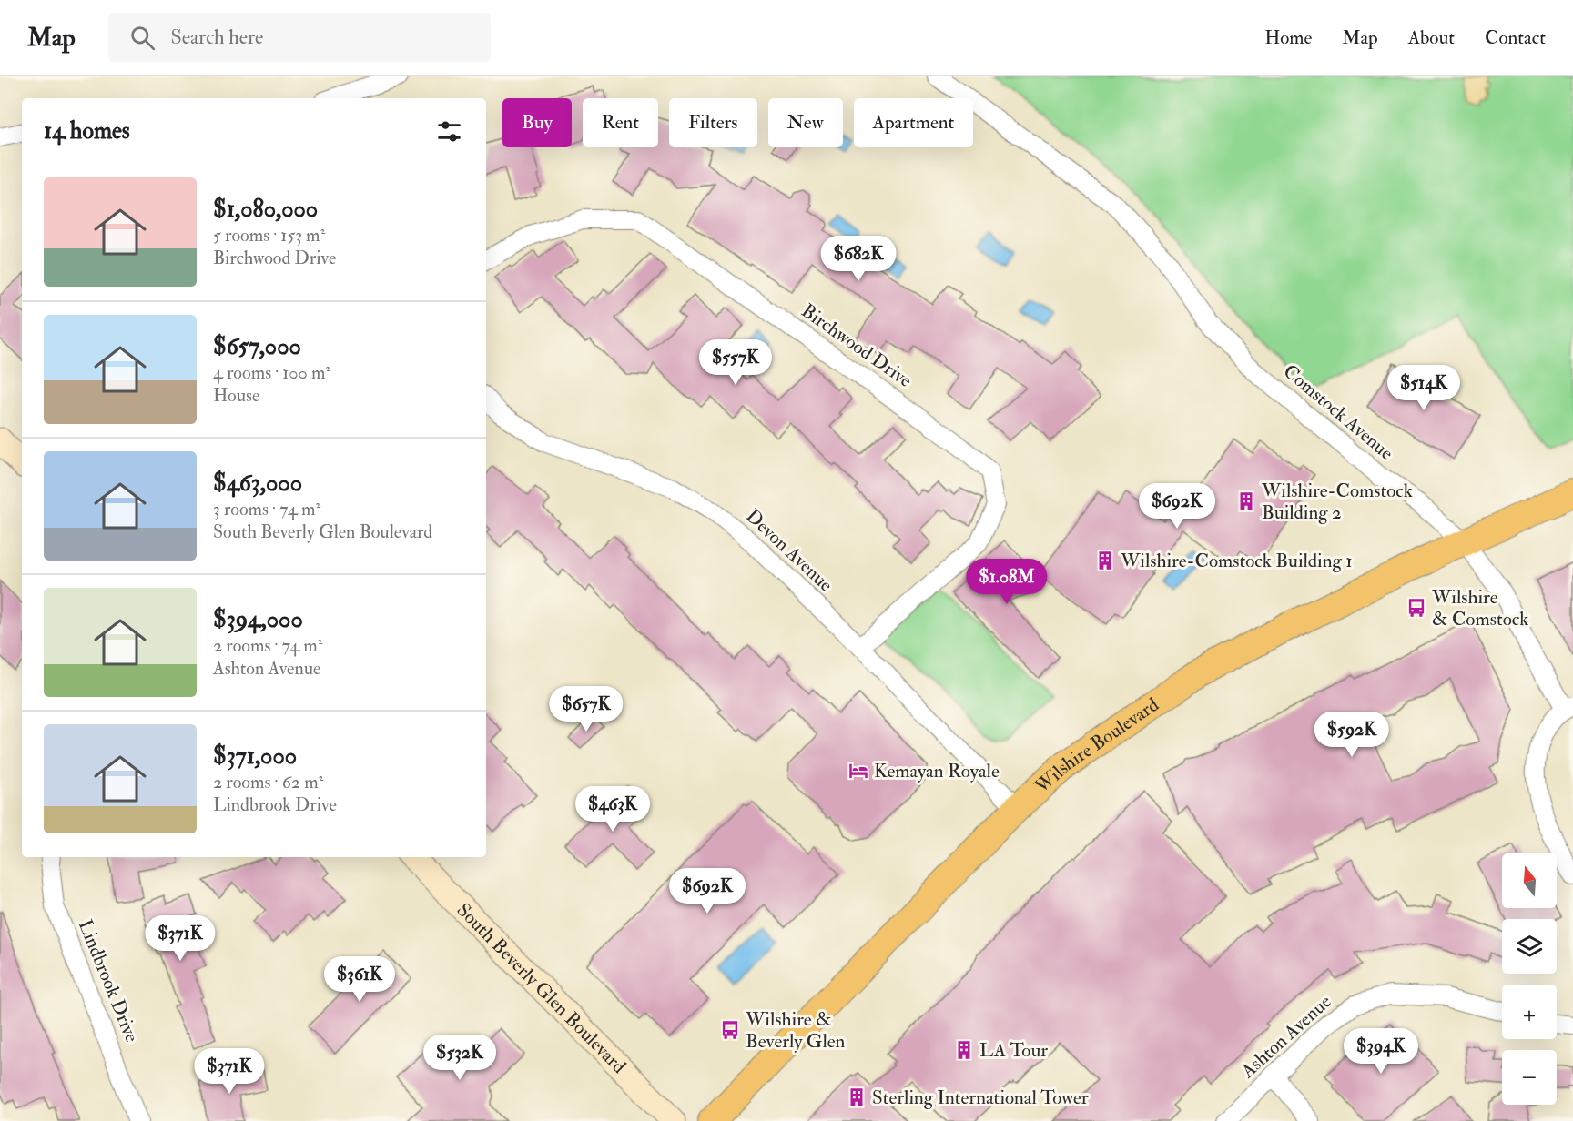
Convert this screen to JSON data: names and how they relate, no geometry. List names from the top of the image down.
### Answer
{
  "streets": {
    "main road": ["Wilshire Boulevard", "South Beverly Glen Boulevard"],
    "street": [
      "Birchwood Drive",
      "Comstock Avenue",
      "Devon Avenue",
      "Lindbrook Drive",
      "Ashton Avenue"
    ]
  },
  "crossings": [
    ["Birchwood Drive", "Devon Avenue"],
    ["Comstock Avenue", "Wilshire Boulevard"],
    ["Devon Avenue", "Wilshire Boulevard"]
  ],
  "places": {
    "building": [
      "Wilshire-Comstock Building 2",
      "Wilshire-Comstock Building 1",
      "LA Tour",
      "Sterling International Tower"
    ],
    "bus stop": ["Wilshire & Comstock", "Wilshire & Beverly Glen"],
    "hotel": ["Kemayan Royale"]
  },
  "north": "top",
  "page": {
    "header": "Map",
    "search": "Search here",
    "nav": [
      "Home",
      "Map",
      "About",
      "Contact"
    ],
    "chip": [
      "Buy",
      "Rent",
      "Filters",
      "New",
      "Apartment"
    ],
    "heading": "14 homes",
    "list": [
      {
        "name": "$1,080,000",
        "note": "5 rooms · 153 m² · Birchwood Drive"
      },
      {
        "name": "$657,000",
        "note": "4 rooms · 100 m² · House"
      },
      {
        "name": "$463,000",
        "note": "3 rooms · 74 m² · South Beverly Glen Boulevard"
      },
      {
        "name": "$394,000",
        "note": "2 rooms · 74 m² · Ashton Avenue"
      },
      {
        "name": "$371,000",
        "note": "2 rooms · 62 m² · Lindbrook Drive"
      }
    ],
    "price": [
      "$682K",
      "$557K",
      "$514K",
      "$692K",
      "$1.08M",
      "$657K",
      "$592K",
      "$463K",
      "$692K",
      "$371K",
      "$361K",
      "$394K",
      "$532K",
      "$371K"
    ],
    "map_buttons": ["+", "−"]
  }
}
